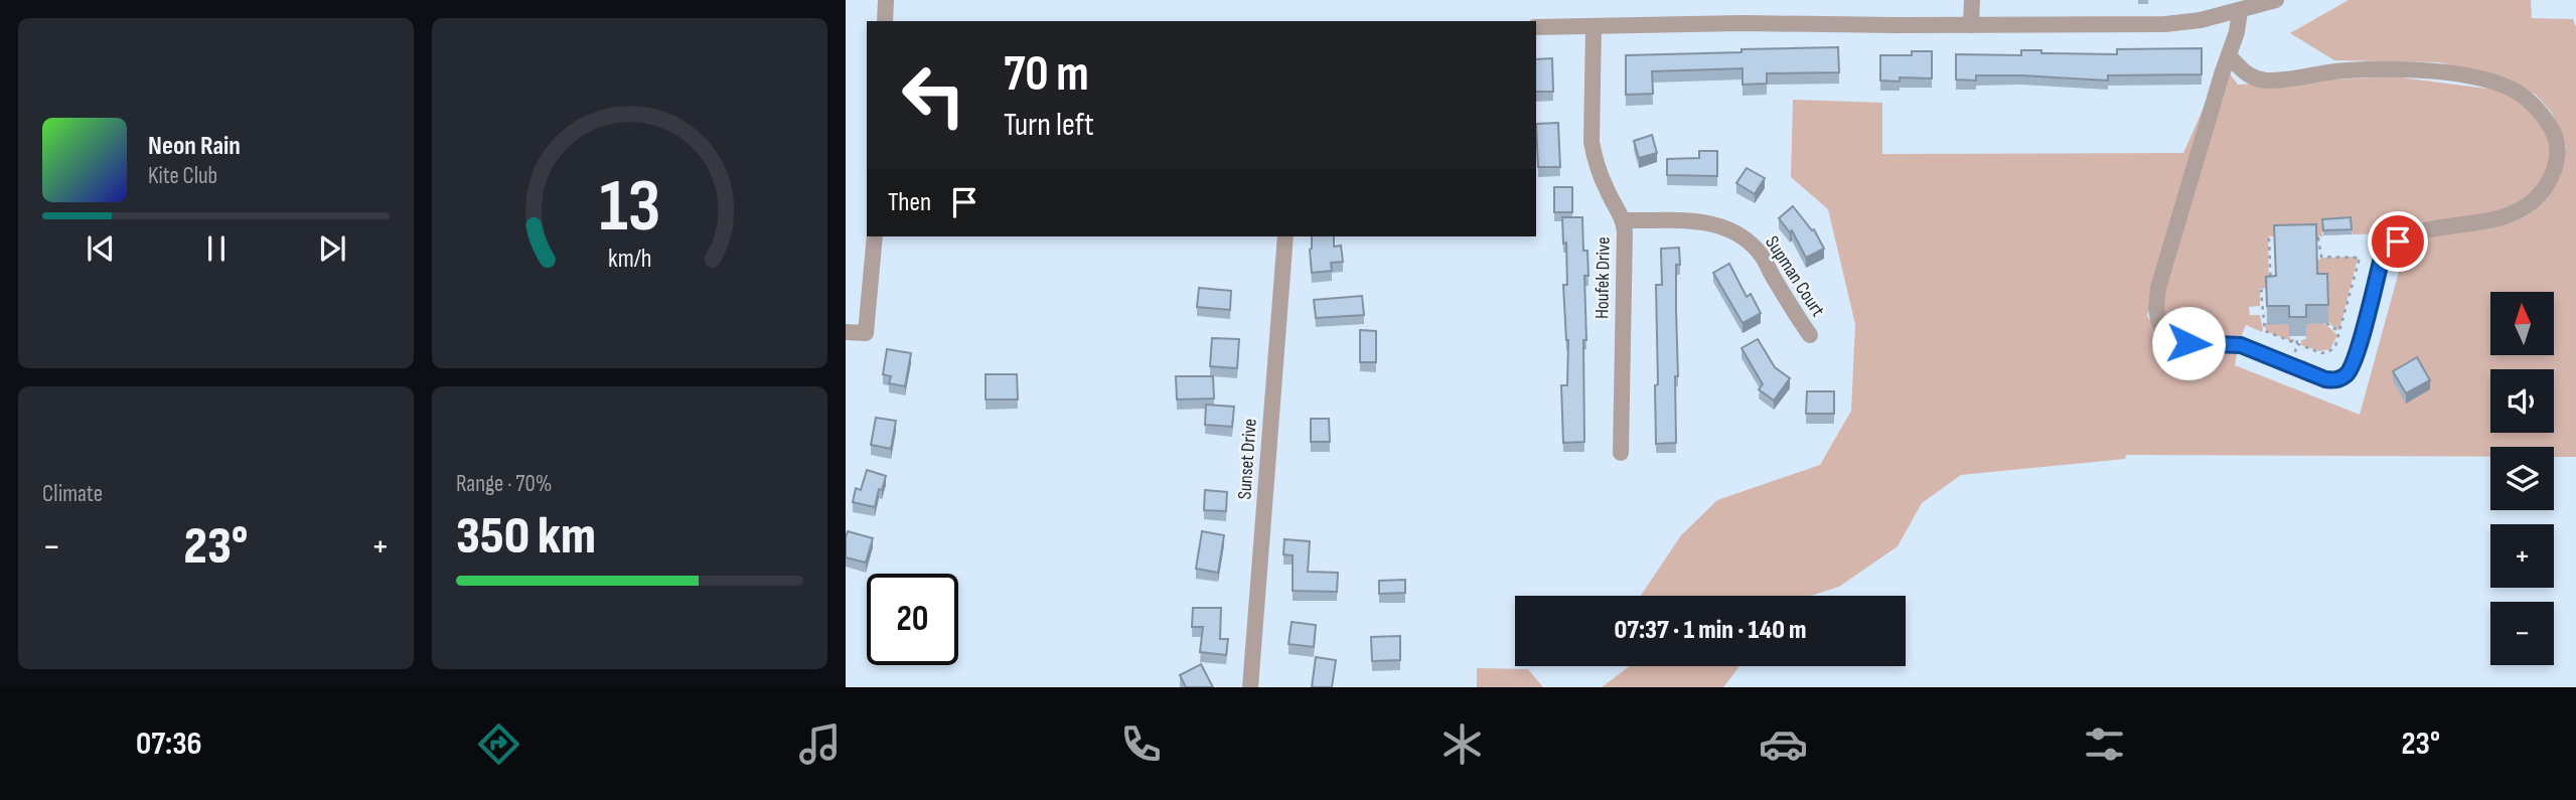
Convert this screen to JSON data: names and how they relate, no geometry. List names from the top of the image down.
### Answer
{
  "streets": {
    "street": ["Supman Court", "Houfek Drive", "Sunset Drive"]
  },
  "crossings": [
    ["Supman Court", "Houfek Drive"]
  ],
  "north": "top",
  "page": {
    "turn": ["70 m", "Turn left"],
    "song": ["Neon Rain", "Kite Club"],
    "then": "Then",
    "map_buttons": ["+", "−"],
    "tile": [
      "Climate",
      ["Range · 70%", "350 km"]
    ],
    "heat": ["−", "23°", "+"],
    "limit": "20",
    "trip": "07:37 · 1 min · 140 m",
    "tabs": ["07:36", "23°"],
    "gauge": ["13", "km/h"]
  }
}
